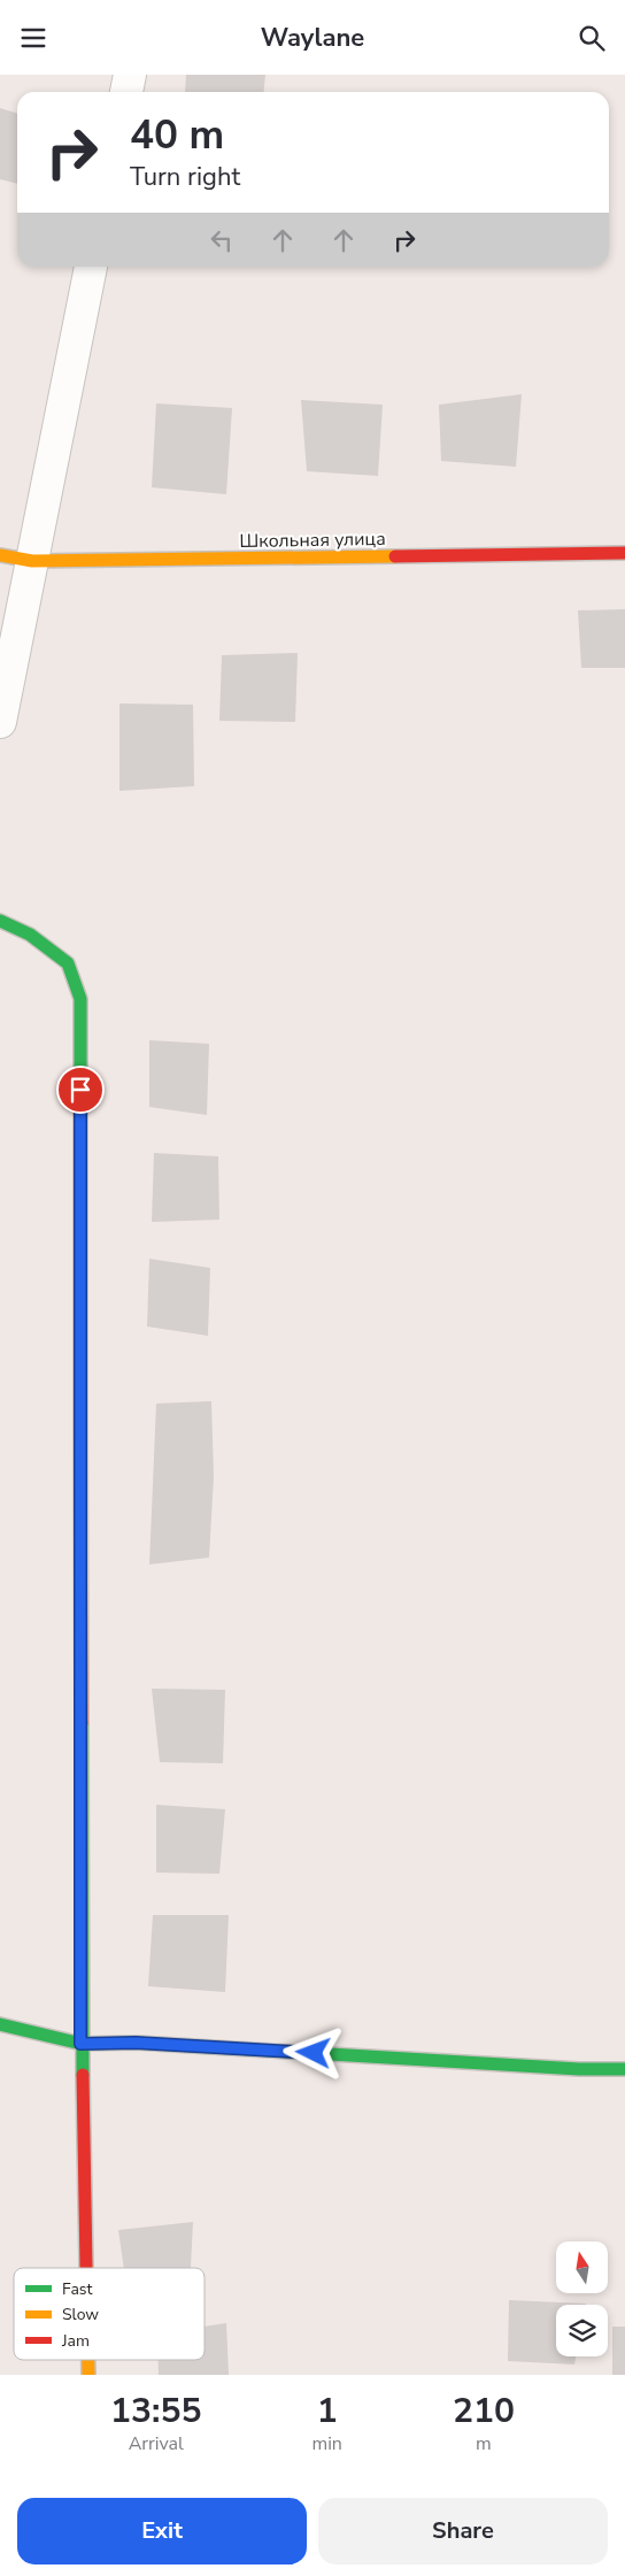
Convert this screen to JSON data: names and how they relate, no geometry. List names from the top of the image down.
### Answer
{
  "streets": {
    "street": ["Школьная улица"]
  },
  "legend": ["Fast", "Slow", "Jam"],
  "north": "top",
  "page": {
    "header": "Waylane",
    "turn": ["40 m", "Turn right"],
    "eta": [
      "13:55",
      "Arrival",
      "1",
      "min",
      "210",
      "m"
    ],
    "buttons": ["Exit", "Share"]
  }
}
